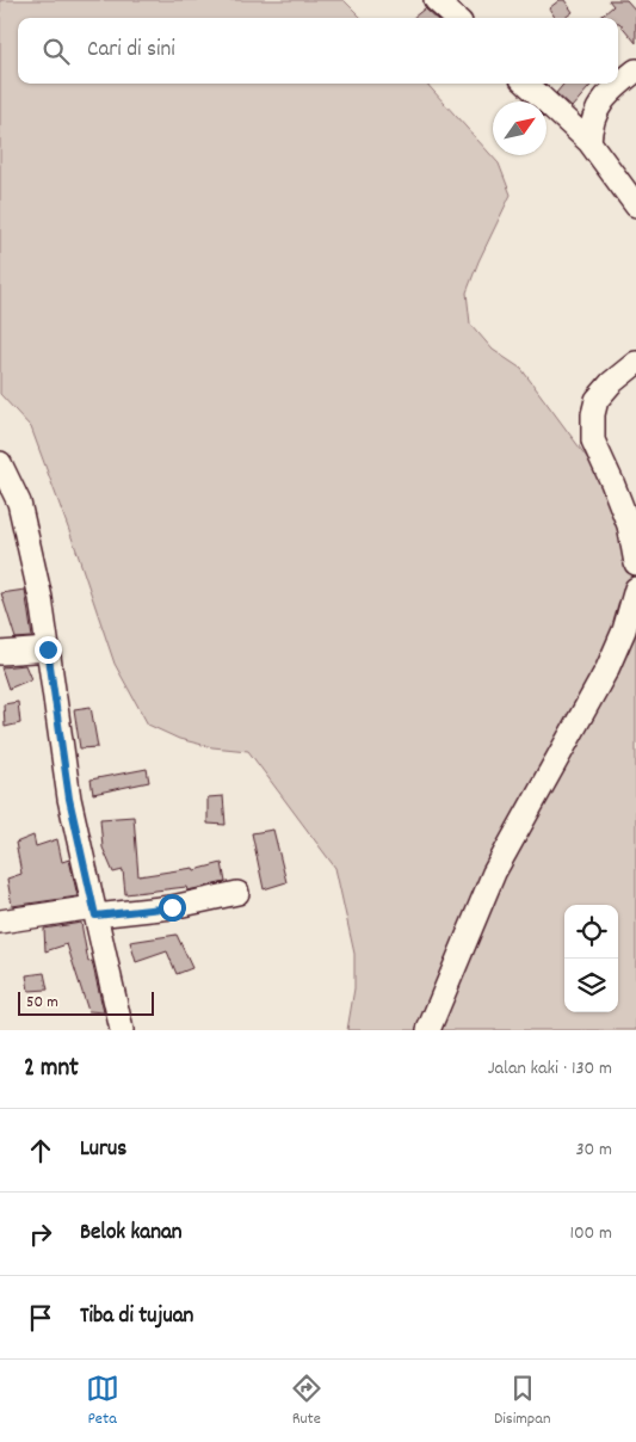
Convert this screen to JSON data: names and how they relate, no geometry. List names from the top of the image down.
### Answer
{
  "scale_bar": "50 m",
  "north": "top right",
  "page": {
    "search": "Cari di sini",
    "scale": "50 m",
    "heading": ["2 mnt", "Jalan kaki · 130 m"],
    "list": [
      ["Lurus", "30 m"],
      ["Belok kanan", "100 m"],
      "Tiba di tujuan"
    ],
    "nav": ["Peta", "Rute", "Disimpan"]
  }
}
